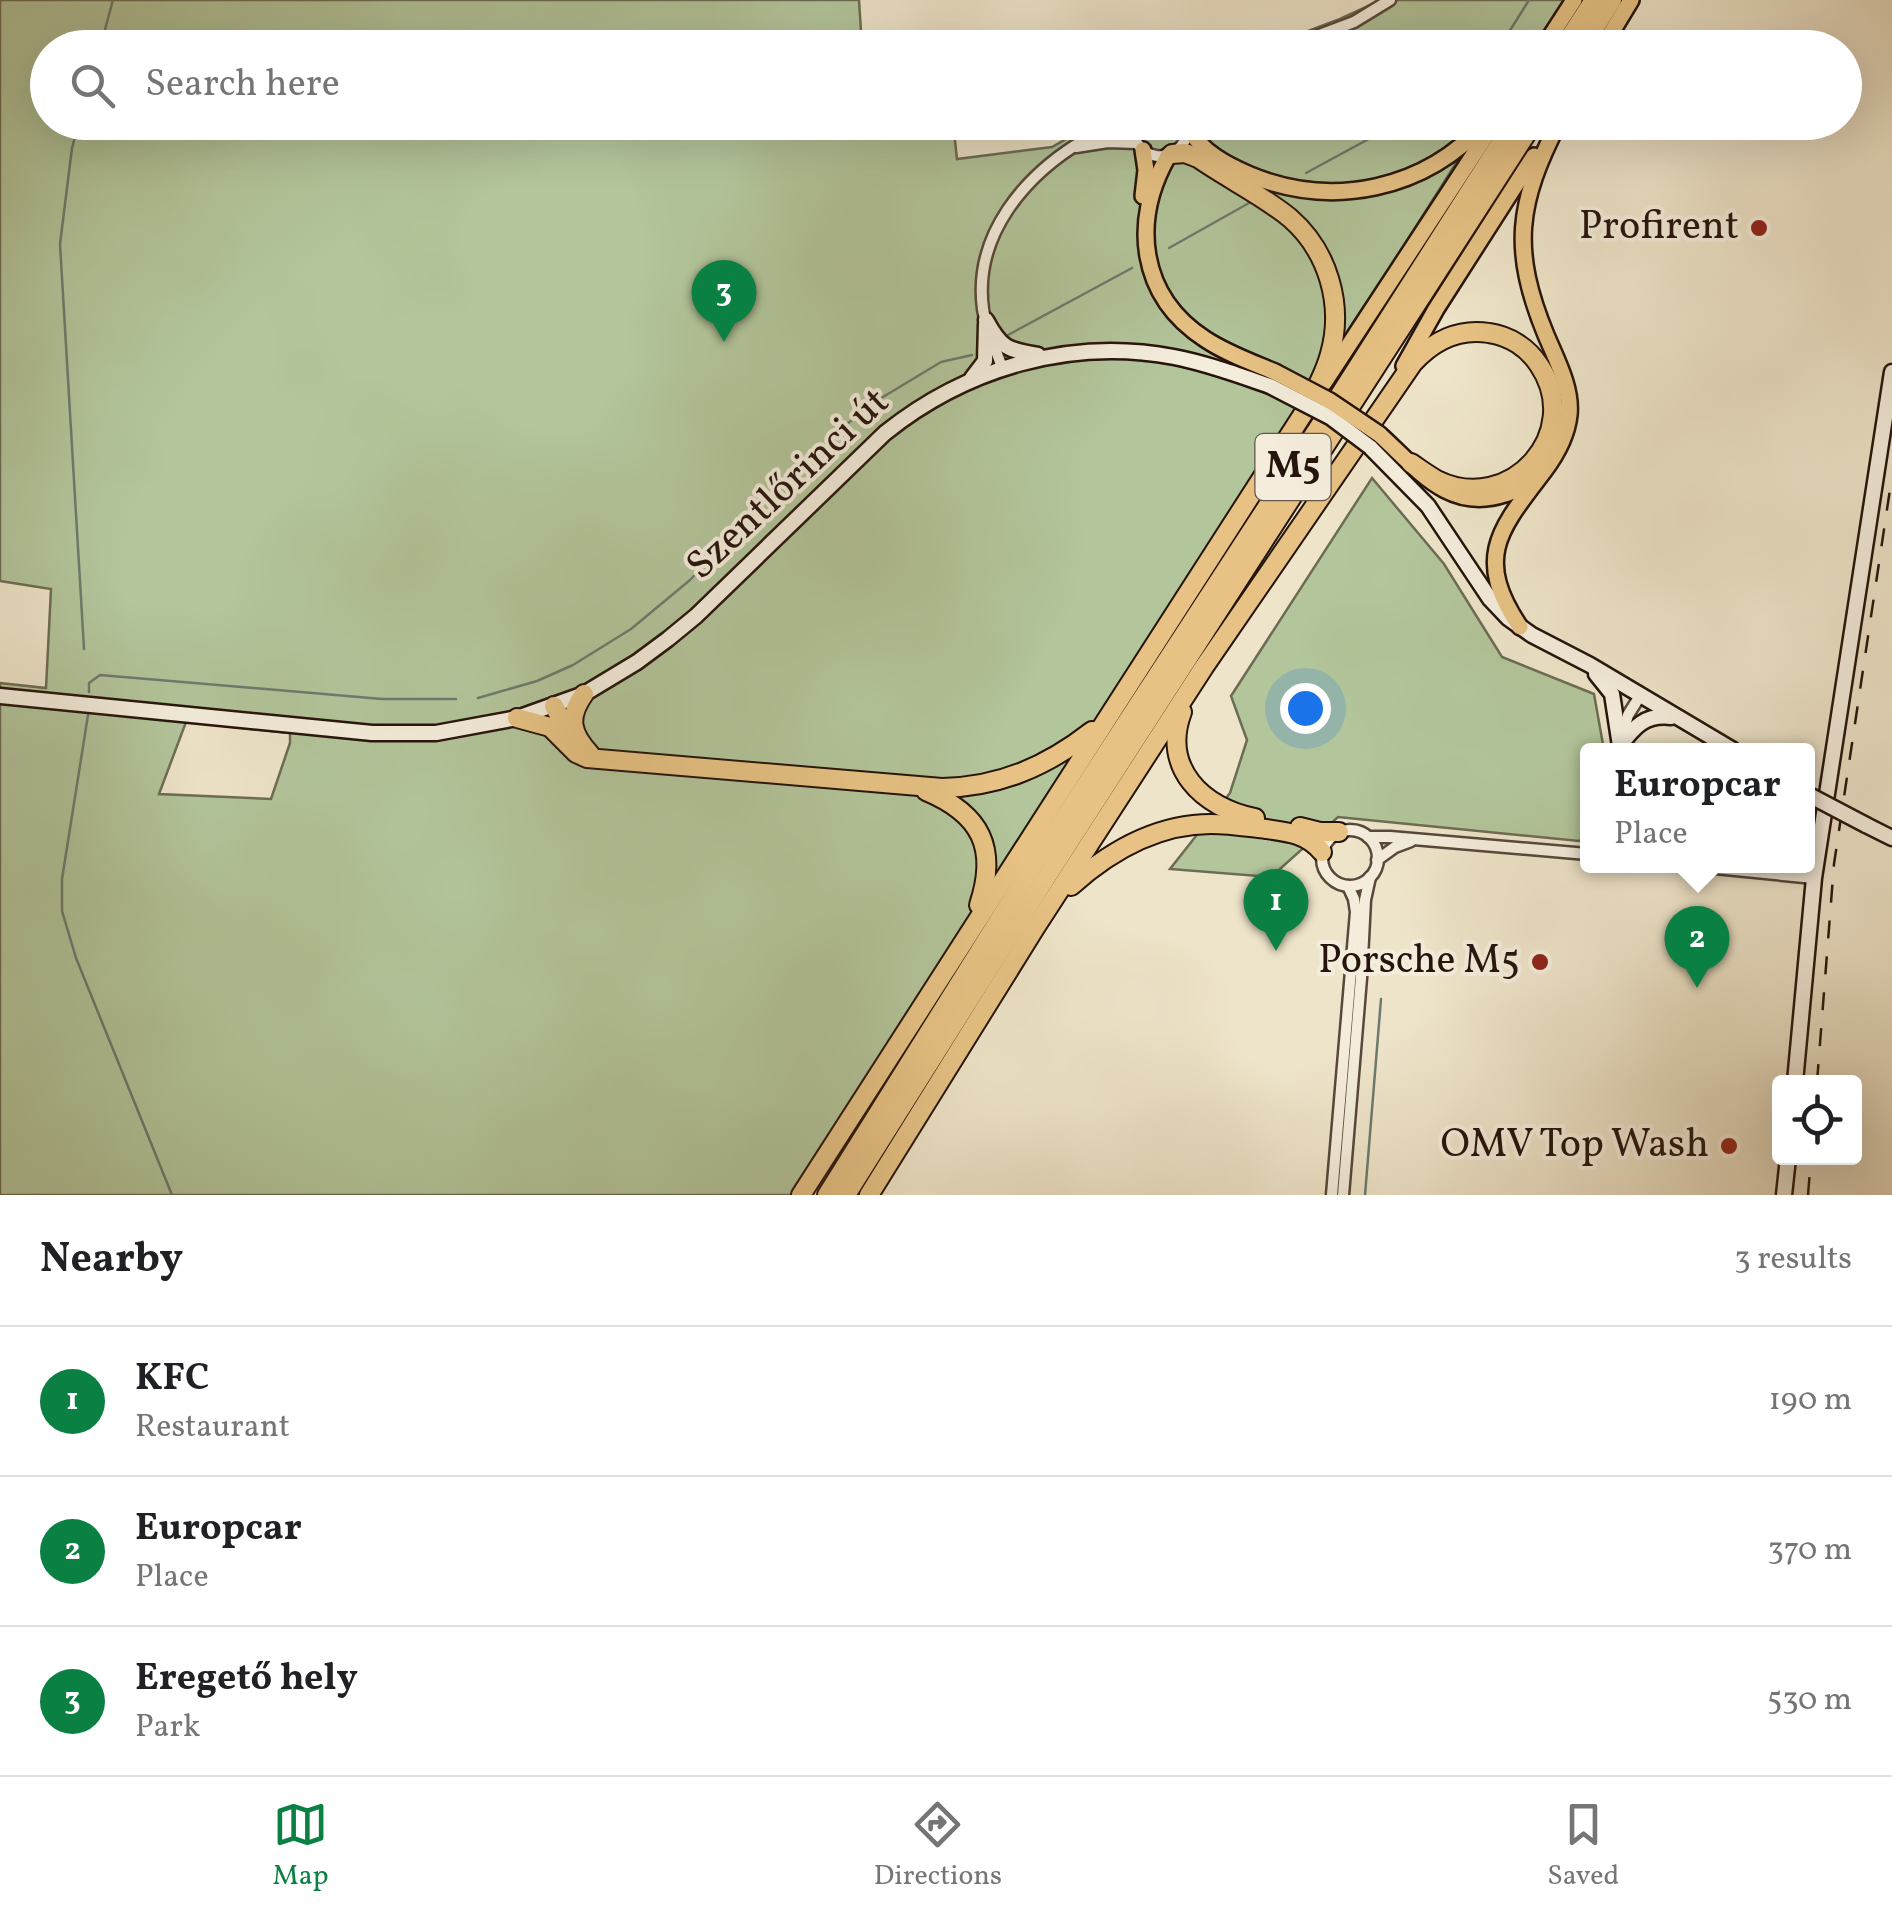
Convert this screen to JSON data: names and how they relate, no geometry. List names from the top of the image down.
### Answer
{
  "streets": {
    "highway": ["M5"],
    "main road": ["Szentlőrinci út"]
  },
  "places": ["Profirent", "Porsche M5", "OMV Top Wash"],
  "page": {
    "search": "Search here",
    "pins": ["3", "1", "2"],
    "popup": ["Europcar", "Place"],
    "heading": ["Nearby", "3 results"],
    "list": [
      {
        "mark": "1",
        "name": "KFC",
        "note": "Restaurant",
        "value": "190 m"
      },
      {
        "mark": "2",
        "name": "Europcar",
        "note": "Place",
        "value": "370 m"
      },
      {
        "mark": "3",
        "name": "Eregető hely",
        "note": "Park",
        "value": "530 m"
      }
    ],
    "nav": ["Map", "Directions", "Saved"]
  }
}
